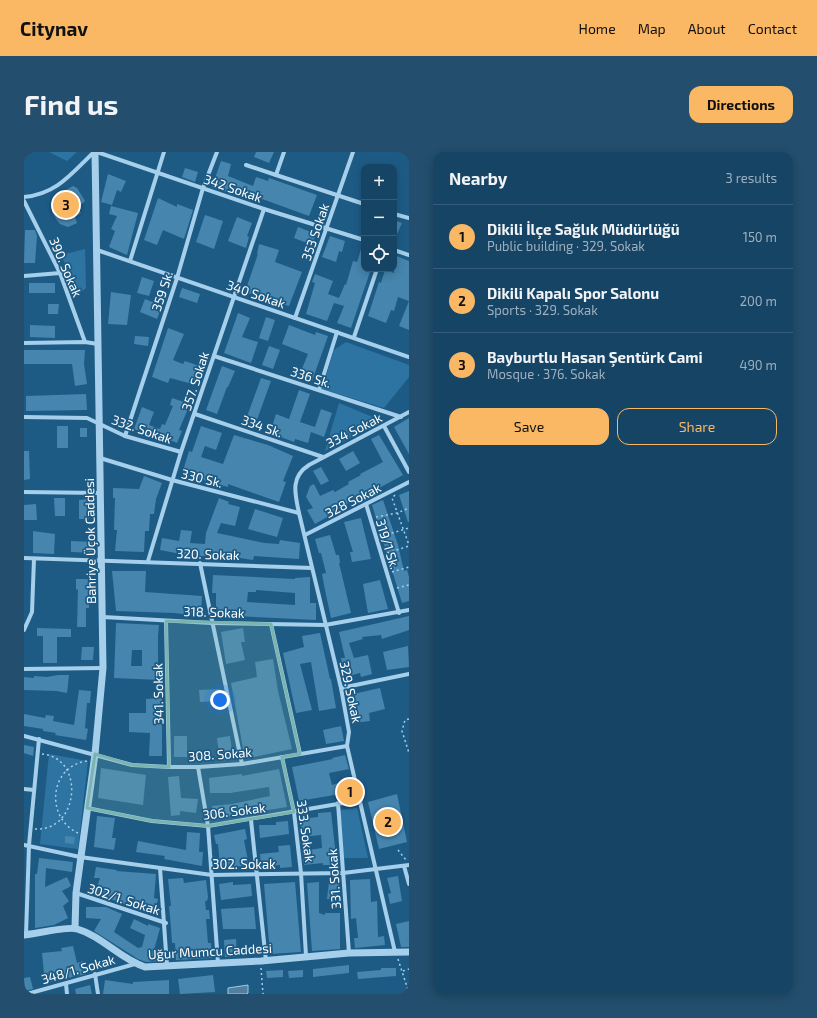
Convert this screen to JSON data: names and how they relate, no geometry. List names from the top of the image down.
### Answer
{
  "streets": {
    "street": [
      "342 Sokak",
      "353 Sokak",
      "390. Sokak",
      "359 Sk.",
      "340 Sokak",
      "336 Sk.",
      "357. Sokak",
      "334 Sk.",
      "332. Sokak",
      "334 Sokak",
      "330 Sk.",
      "328 Sokak",
      "Bahriye Üçok Caddesi",
      "319/1 Sk.",
      "320. Sokak",
      "318. Sokak",
      "329. Sokak",
      "341. Sokak",
      "308. Sokak",
      "306. Sokak",
      "333. Sokak",
      "302. Sokak",
      "331. Sokak",
      "302/1. Sokak",
      "Uğur Mumcu Caddesi",
      "348/1. Sokak"
    ]
  },
  "crossings": [
    ["342 Sokak", "353 Sokak"],
    ["342 Sokak", "359 Sk."],
    ["342 Sokak", "357. Sokak"],
    ["342 Sokak", "Bahriye Üçok Caddesi"],
    ["353 Sokak", "340 Sokak"],
    ["359 Sk.", "340 Sokak"],
    ["359 Sk.", "332. Sokak"],
    ["340 Sokak", "357. Sokak"],
    ["340 Sokak", "Bahriye Üçok Caddesi"],
    ["336 Sk.", "357. Sokak"],
    ["336 Sk.", "334 Sokak"],
    ["357. Sokak", "334 Sk."],
    ["357. Sokak", "332. Sokak"],
    ["357. Sokak", "330 Sk."],
    ["357. Sokak", "320. Sokak"],
    ["334 Sk.", "334 Sokak"],
    ["332. Sokak", "Bahriye Üçok Caddesi"],
    ["334 Sokak", "329. Sokak"],
    ["330 Sk.", "Bahriye Üçok Caddesi"],
    ["330 Sk.", "329. Sokak"],
    ["328 Sokak", "319/1 Sk."],
    ["328 Sokak", "329. Sokak"],
    ["Bahriye Üçok Caddesi", "320. Sokak"],
    ["Bahriye Üçok Caddesi", "318. Sokak"],
    ["Bahriye Üçok Caddesi", "308. Sokak"],
    ["Bahriye Üçok Caddesi", "306. Sokak"],
    ["Bahriye Üçok Caddesi", "302. Sokak"],
    ["Bahriye Üçok Caddesi", "302/1. Sokak"],
    ["Bahriye Üçok Caddesi", "Uğur Mumcu Caddesi"],
    ["319/1 Sk.", "318. Sokak"],
    ["320. Sokak", "329. Sokak"],
    ["318. Sokak", "329. Sokak"],
    ["318. Sokak", "341. Sokak"],
    ["329. Sokak", "308. Sokak"],
    ["329. Sokak", "306. Sokak"],
    ["329. Sokak", "302. Sokak"],
    ["329. Sokak", "Uğur Mumcu Caddesi"],
    ["341. Sokak", "308. Sokak"],
    ["308. Sokak", "333. Sokak"],
    ["306. Sokak", "333. Sokak"],
    ["306. Sokak", "331. Sokak"],
    ["333. Sokak", "302. Sokak"],
    ["333. Sokak", "Uğur Mumcu Caddesi"],
    ["302. Sokak", "331. Sokak"],
    ["331. Sokak", "Uğur Mumcu Caddesi"],
    ["Uğur Mumcu Caddesi", "348/1. Sokak"]
  ],
  "page": {
    "header": "Citynav",
    "nav": [
      "Home",
      "Map",
      "About",
      "Contact"
    ],
    "buttons": [
      "Directions",
      ["Save", "Share"]
    ],
    "title": "Find us",
    "heading": ["Nearby", "3 results"],
    "map_buttons": ["+", "−"],
    "pins": ["3", "1", "2"],
    "list": [
      {
        "mark": "1",
        "name": "Dikili İlçe Sağlık Müdürlüğü",
        "note": "Public building · 329. Sokak",
        "value": "150 m"
      },
      {
        "mark": "2",
        "name": "Dikili Kapalı Spor Salonu",
        "note": "Sports · 329. Sokak",
        "value": "200 m"
      },
      {
        "mark": "3",
        "name": "Bayburtlu Hasan Şentürk Cami",
        "note": "Mosque · 376. Sokak",
        "value": "490 m"
      }
    ]
  }
}
